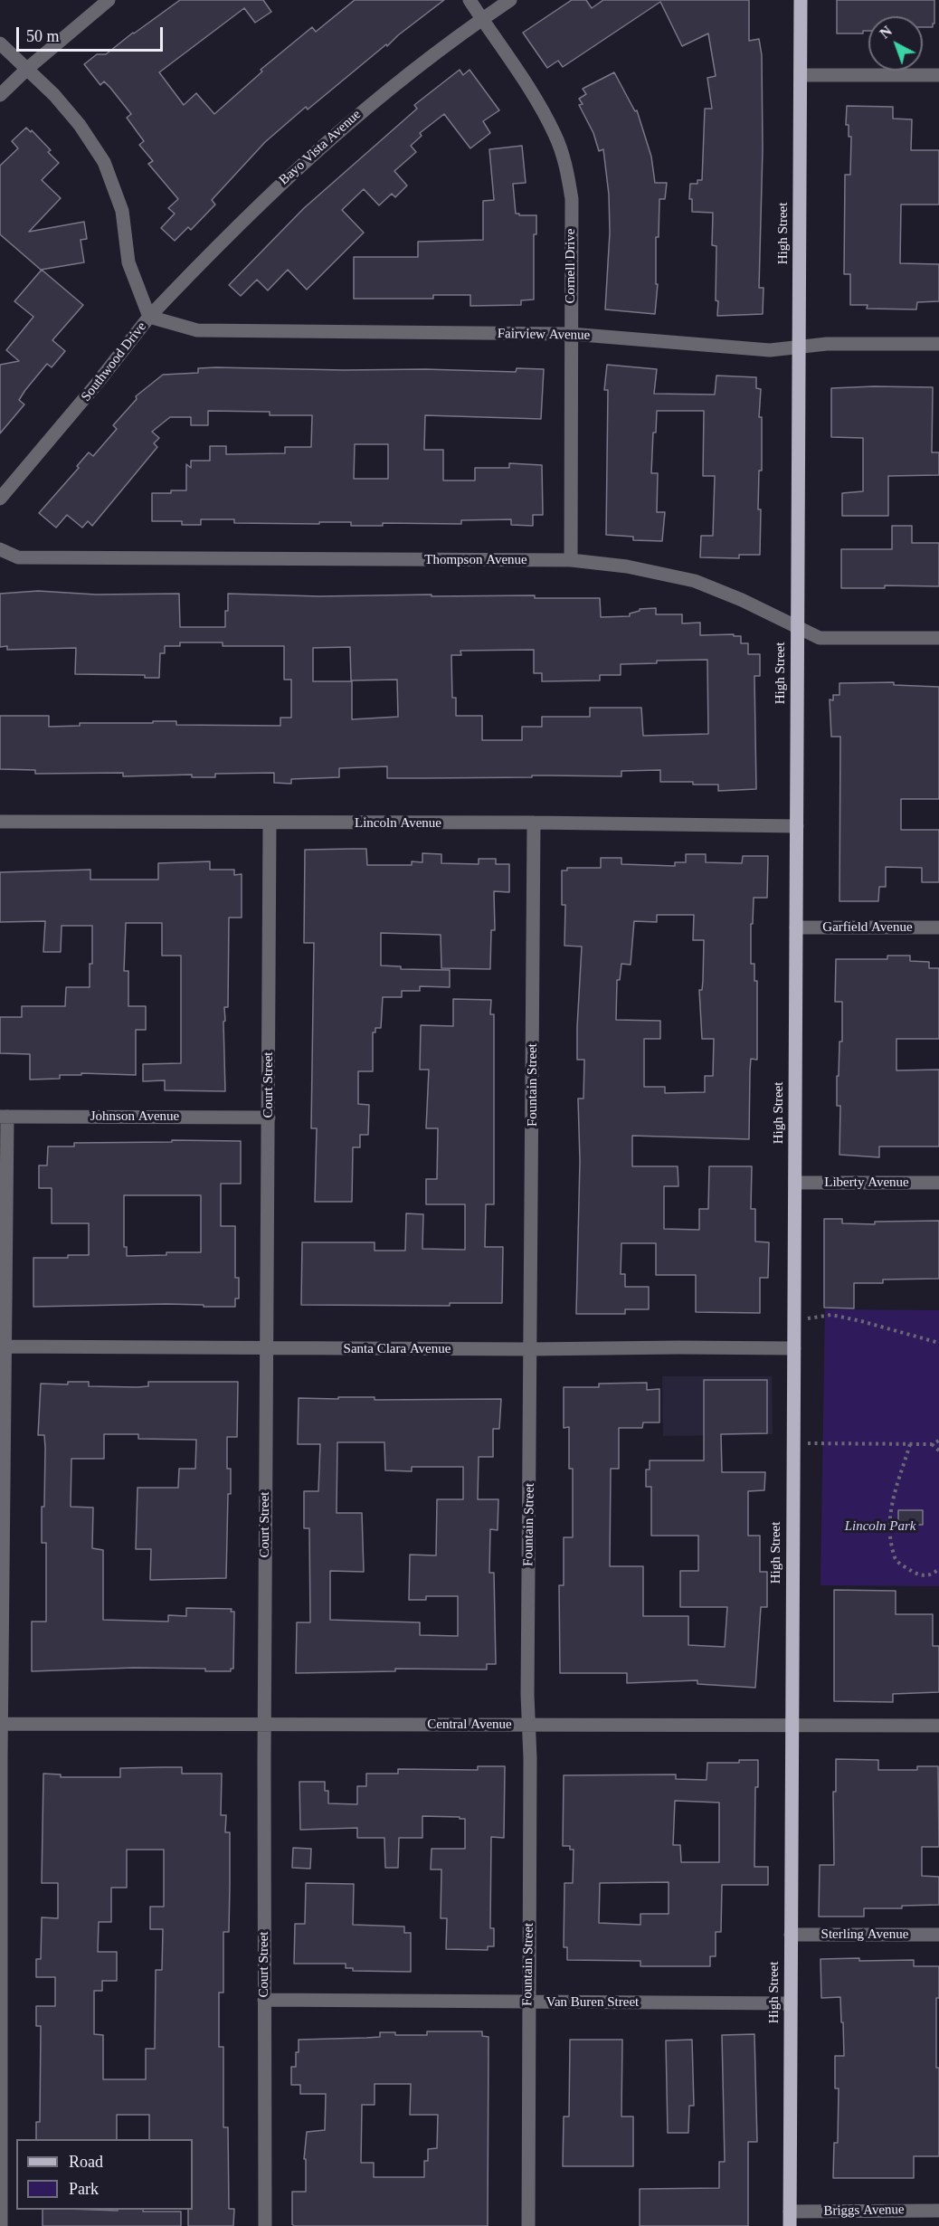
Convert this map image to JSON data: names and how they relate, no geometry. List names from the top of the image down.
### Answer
{
  "streets": {
    "main road": ["High Street"],
    "street": [
      "Bayo Vista Avenue",
      "Cornell Drive",
      "Fairview Avenue",
      "Southwood Drive",
      "Thompson Avenue",
      "Lincoln Avenue",
      "Garfield Avenue",
      "Court Street",
      "Fountain Street",
      "Johnson Avenue",
      "Liberty Avenue",
      "Santa Clara Avenue",
      "Central Avenue",
      "Sterling Avenue",
      "Van Buren Street",
      "Briggs Avenue"
    ]
  },
  "crossings": [
    ["Bayo Vista Avenue", "Cornell Drive"],
    ["Bayo Vista Avenue", "Fairview Avenue"],
    ["Bayo Vista Avenue", "Southwood Drive"],
    ["High Street", "Fairview Avenue"],
    ["High Street", "Thompson Avenue"],
    ["High Street", "Lincoln Avenue"],
    ["High Street", "Garfield Avenue"],
    ["High Street", "Liberty Avenue"],
    ["High Street", "Santa Clara Avenue"],
    ["High Street", "Central Avenue"],
    ["High Street", "Sterling Avenue"],
    ["High Street", "Van Buren Street"],
    ["High Street", "Briggs Avenue"],
    ["Cornell Drive", "Fairview Avenue"],
    ["Cornell Drive", "Thompson Avenue"],
    ["Fairview Avenue", "Southwood Drive"],
    ["Lincoln Avenue", "Court Street"],
    ["Lincoln Avenue", "Fountain Street"],
    ["Court Street", "Johnson Avenue"],
    ["Court Street", "Santa Clara Avenue"],
    ["Court Street", "Central Avenue"],
    ["Court Street", "Van Buren Street"],
    ["Fountain Street", "Santa Clara Avenue"],
    ["Fountain Street", "Central Avenue"],
    ["Fountain Street", "Van Buren Street"]
  ],
  "parks": ["Lincoln Park"],
  "legend": ["Road", "Park"],
  "scale_bar": "50 m",
  "north": "top left"
}
